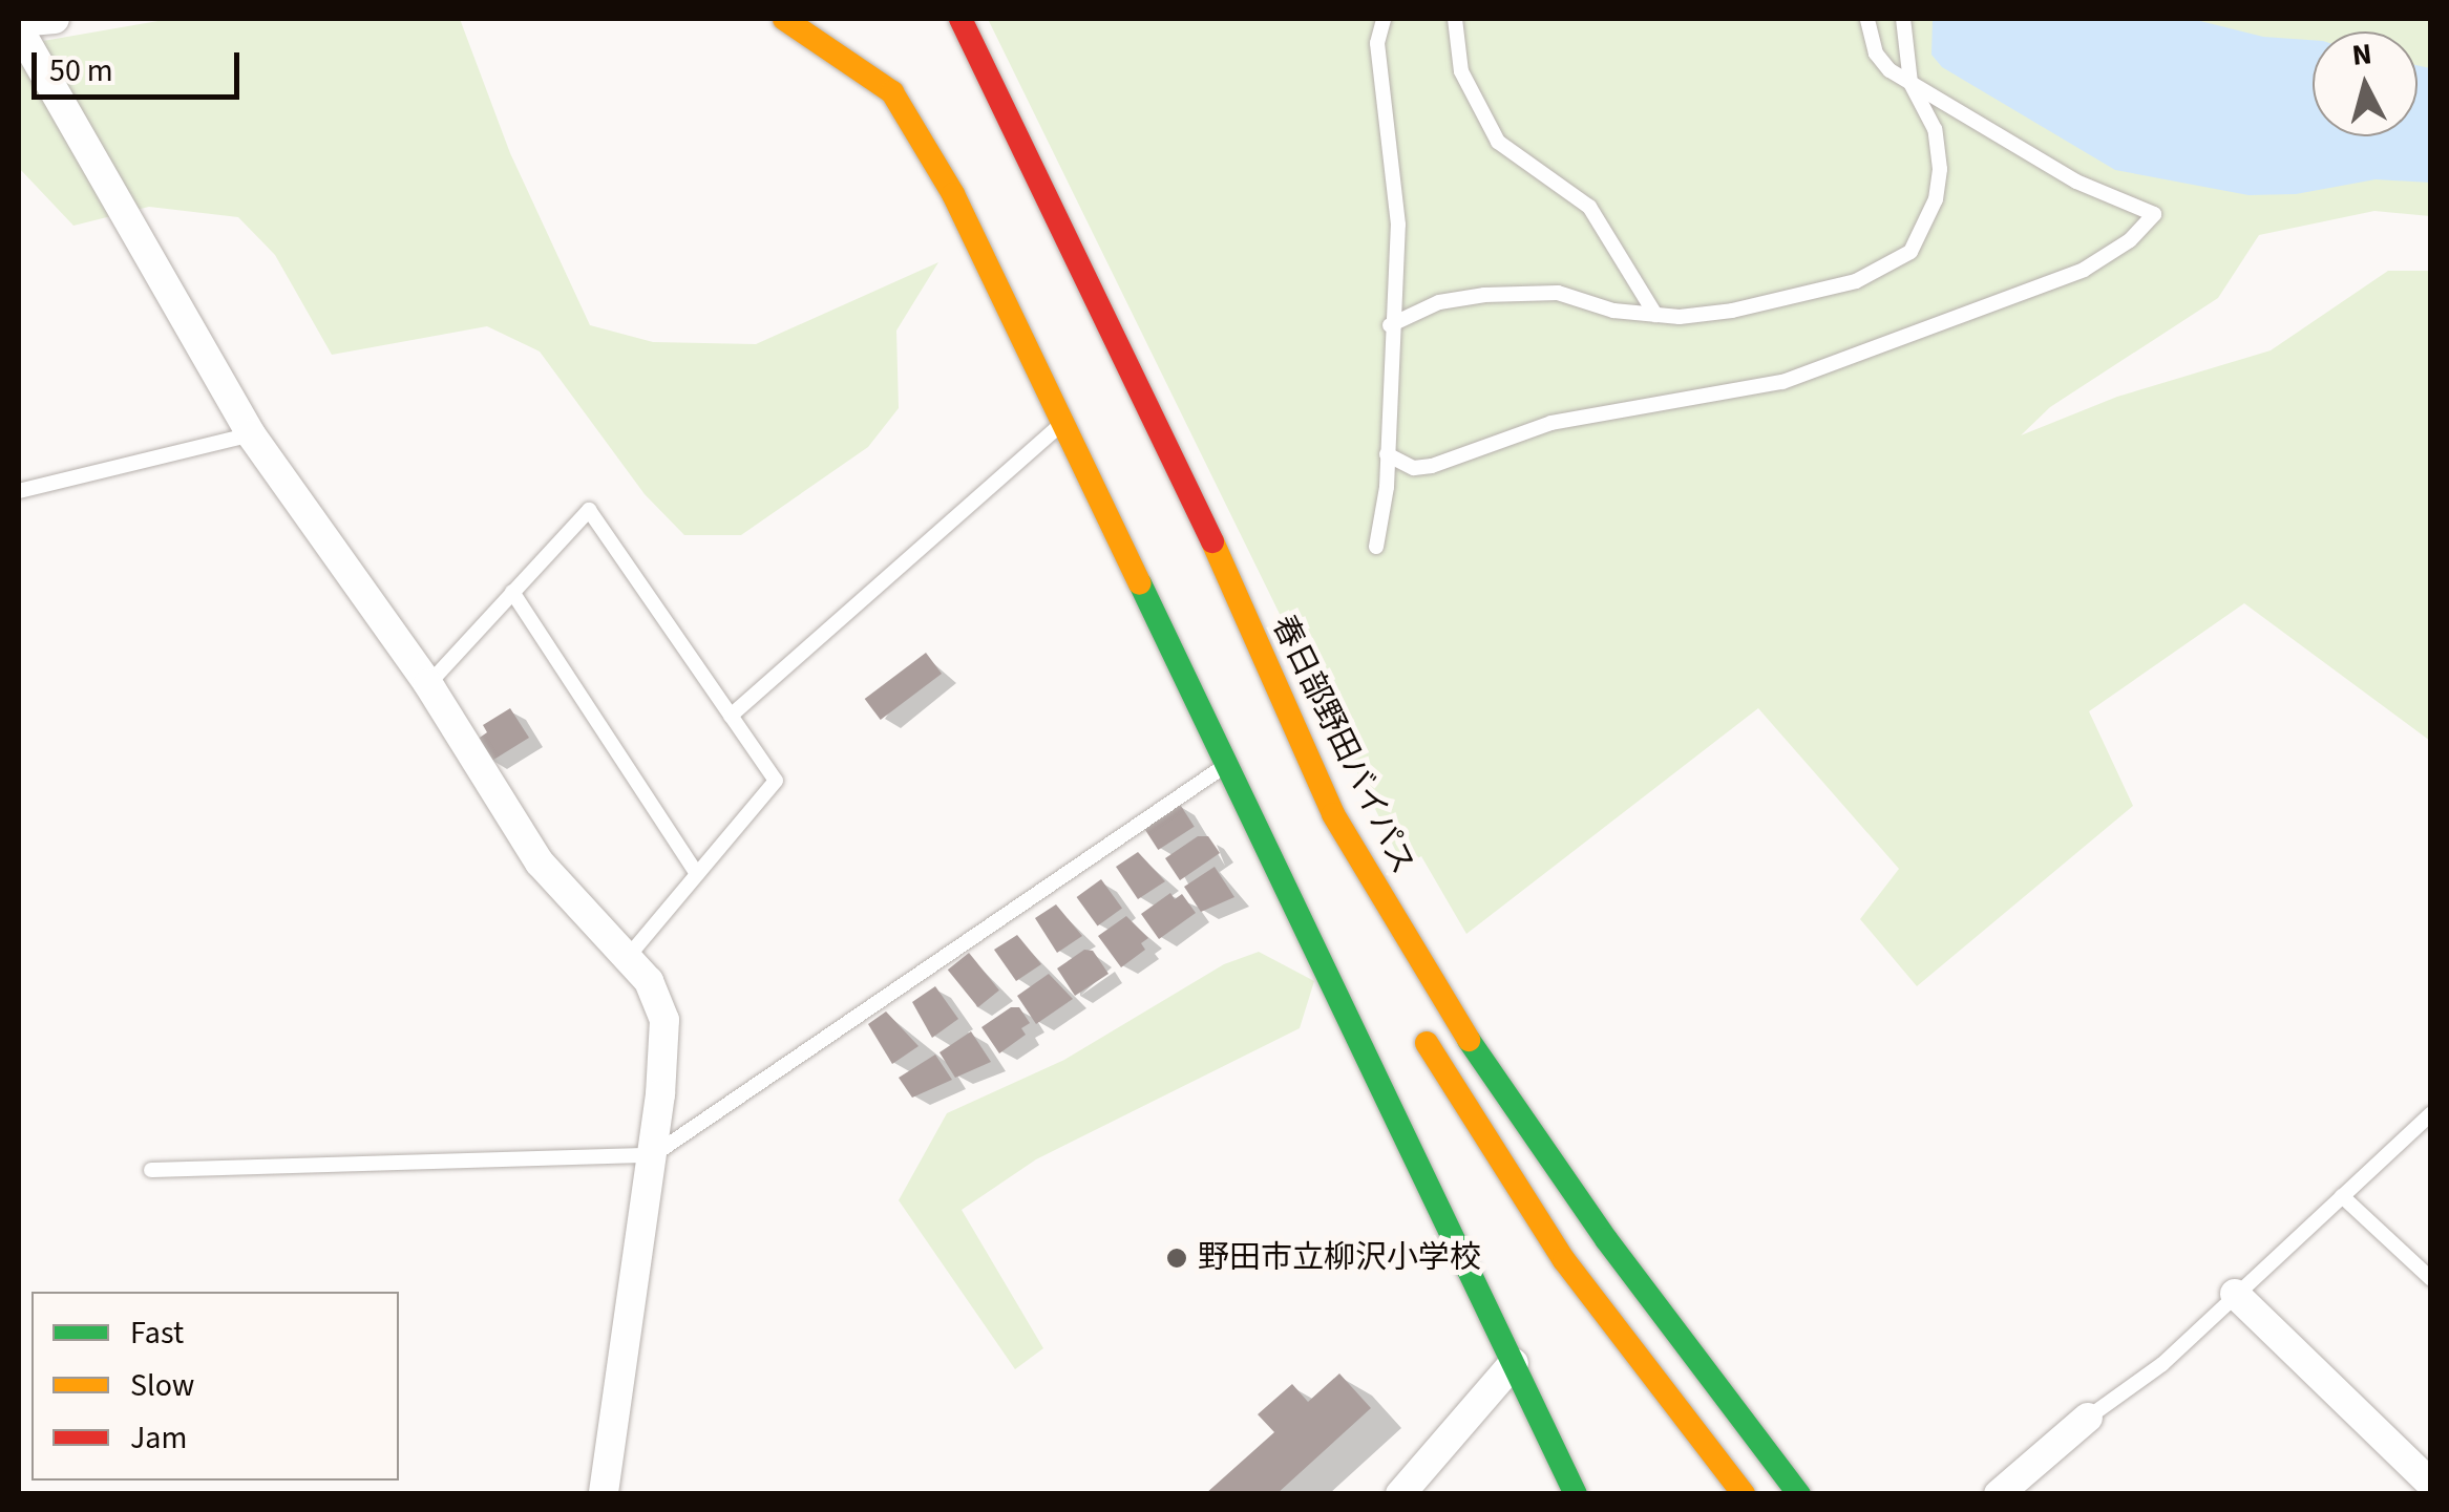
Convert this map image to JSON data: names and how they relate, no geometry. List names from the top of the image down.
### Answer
{
  "streets": {
    "main road": ["春日部野田バイパス"]
  },
  "places": ["野田市立柳沢小学校"],
  "legend": ["Fast", "Slow", "Jam"],
  "scale_bar": "50 m",
  "north": "top"
}
